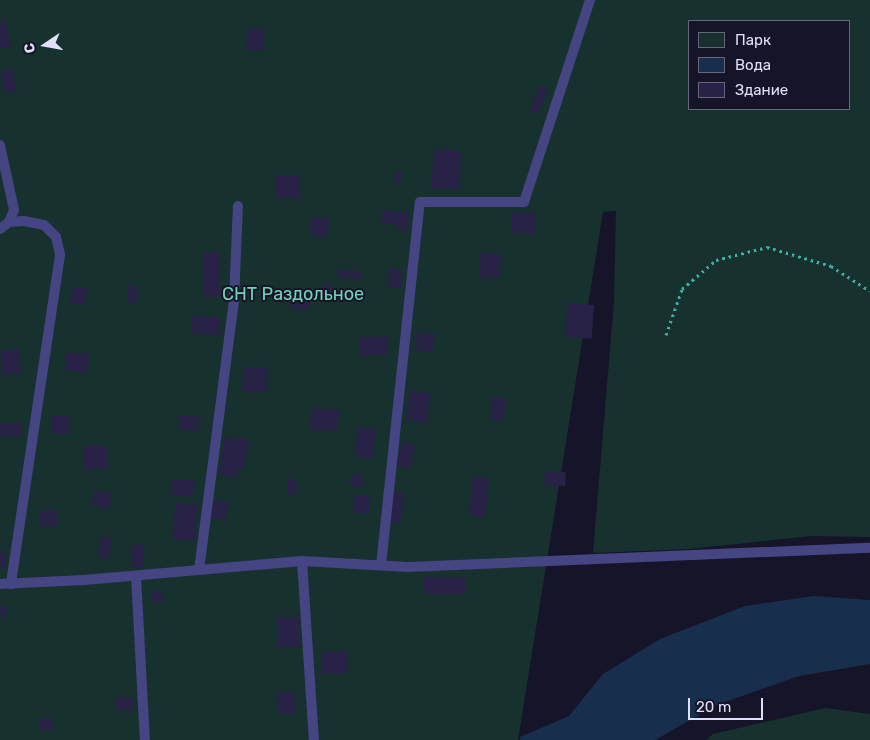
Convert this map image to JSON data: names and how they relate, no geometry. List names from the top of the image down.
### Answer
{
  "parks": ["СНТ Раздольное"],
  "legend": ["Парк", "Вода", "Здание"],
  "scale_bar": "20 m",
  "north": "left"
}
